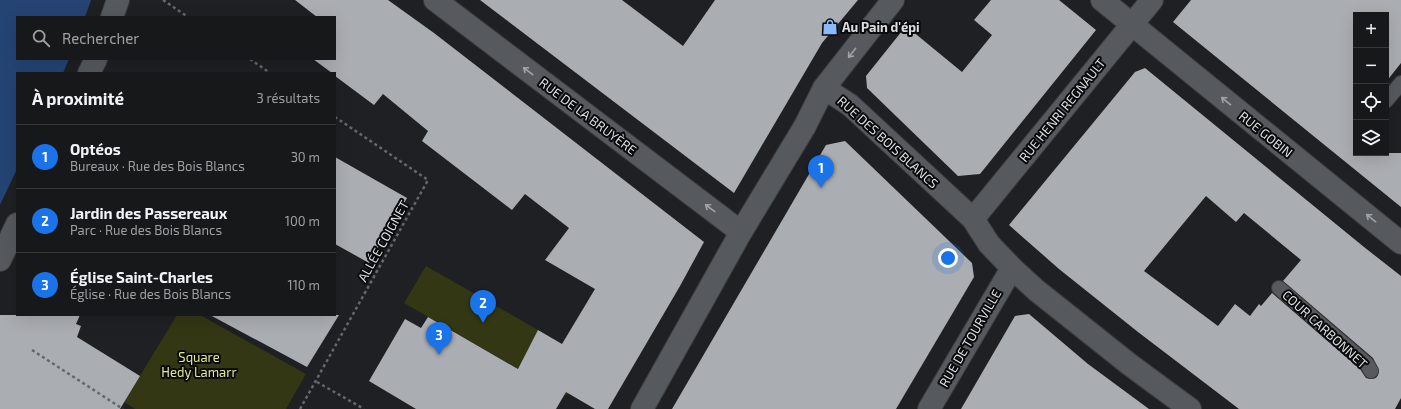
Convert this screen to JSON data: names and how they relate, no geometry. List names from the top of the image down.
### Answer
{
  "streets": {
    "street": [
      "RUE HENRI REGNAULT",
      "RUE DE LA BRUYÈRE",
      "RUE GOBIN",
      "RUE DES BOIS BLANCS",
      "RUE DE TOURVILLE"
    ],
    "lane": ["COUR CARBONNET"],
    "path": ["ALLÉE COIGNET"]
  },
  "crossings": [
    ["RUE HENRI REGNAULT", "RUE GOBIN"],
    ["RUE HENRI REGNAULT", "RUE DES BOIS BLANCS"],
    ["RUE DE LA BRUYÈRE", "RUE DES BOIS BLANCS"],
    ["RUE DES BOIS BLANCS", "RUE DE TOURVILLE"]
  ],
  "one_way": ["RUE DE LA BRUYÈRE", "RUE GOBIN"],
  "parks": ["Square Hedy Lamarr"],
  "places": {
    "shop": ["Au Pain d'épi"]
  },
  "page": {
    "map_buttons": ["+", "−"],
    "search": "Rechercher",
    "heading": ["À proximité", "3 résultats"],
    "list": [
      {
        "mark": "1",
        "name": "Optéos",
        "note": "Bureaux · Rue des Bois Blancs",
        "value": "30 m"
      },
      {
        "mark": "2",
        "name": "Jardin des Passereaux",
        "note": "Parc · Rue des Bois Blancs",
        "value": "100 m"
      },
      {
        "mark": "3",
        "name": "Église Saint-Charles",
        "note": "Église · Rue des Bois Blancs",
        "value": "110 m"
      }
    ],
    "pins": ["1", "2", "3"]
  }
}
